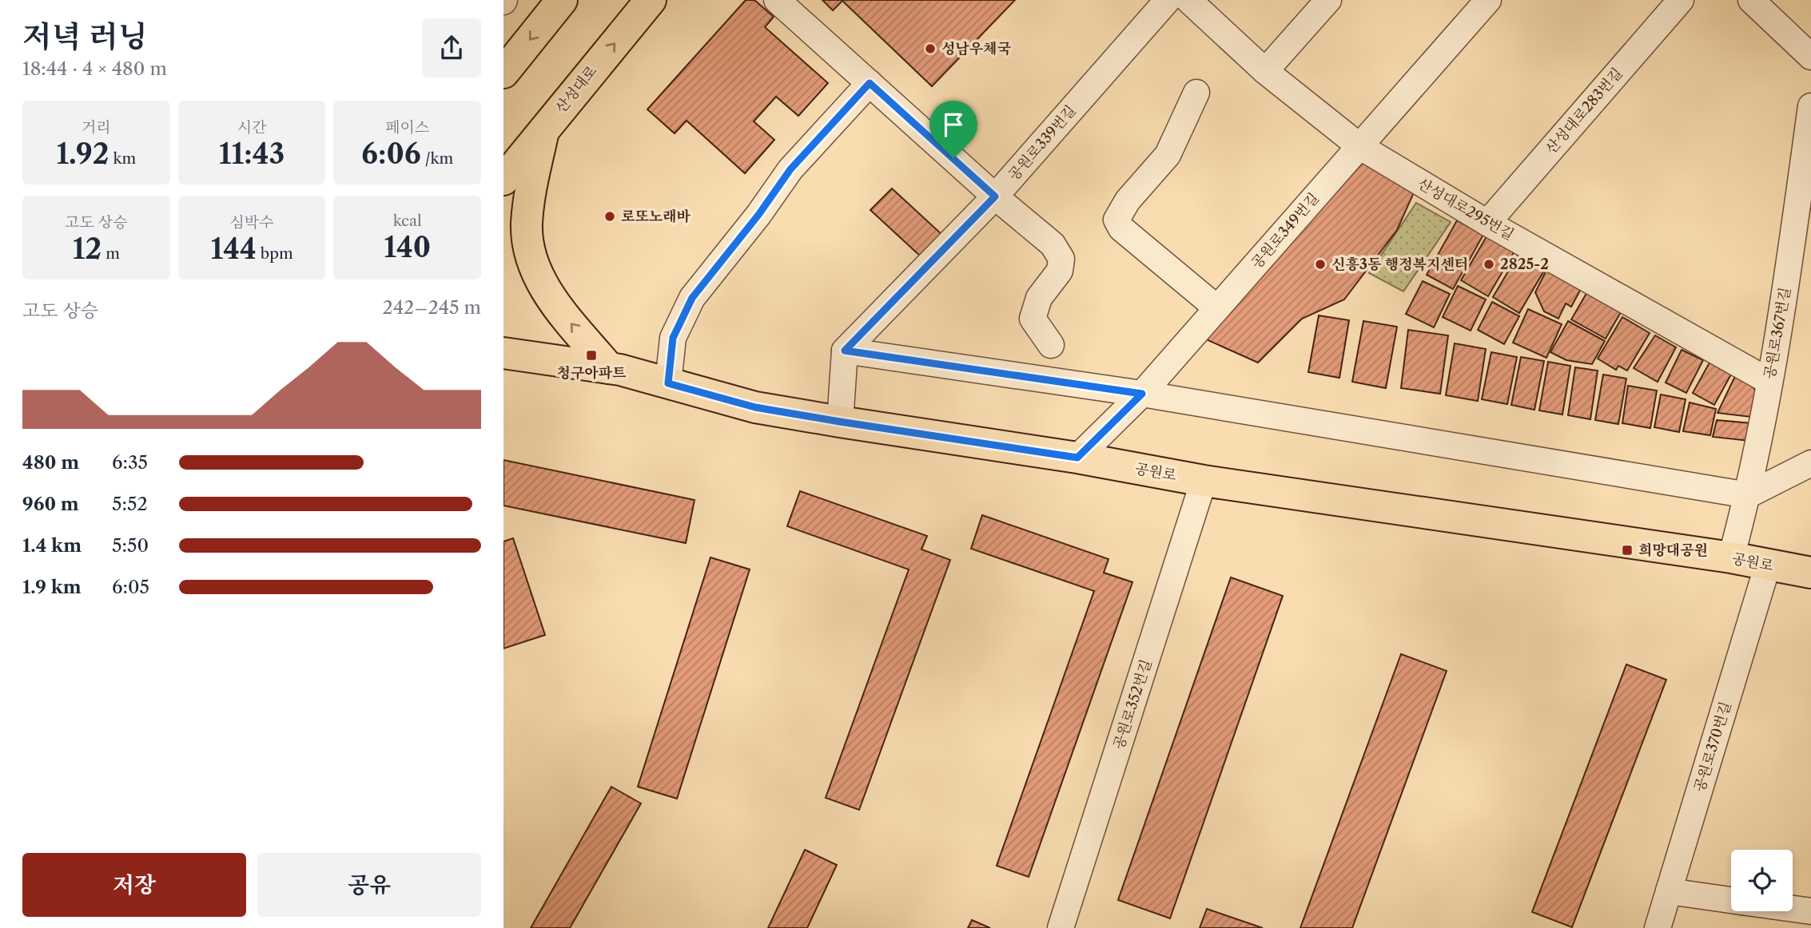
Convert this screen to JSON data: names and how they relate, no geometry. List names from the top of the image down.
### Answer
{
  "streets": {
    "main road": ["산성대로", "공원로"],
    "street": [
      "산성대로283번길",
      "공원로339번길",
      "산성대로295번길",
      "공원로349번길",
      "공원로367번길",
      "공원로352번길",
      "공원로370번길"
    ]
  },
  "crossings": [
    ["산성대로283번길", "산성대로295번길"],
    ["산성대로295번길", "공원로349번길"],
    ["산성대로295번길", "공원로367번길"],
    ["공원로349번길", "공원로"],
    ["공원로367번길", "공원로"],
    ["공원로", "공원로352번길"],
    ["공원로", "공원로370번길"]
  ],
  "places": {
    "other": [
      "성남우체국",
      "로또노래바",
      "신흥3동 행정복지센터",
      "2825-2"
    ],
    "transit": ["청구아파트", "희망대공원"]
  },
  "page": {
    "heading": ["저녁 러닝", "18:44 · 4 × 480 m"],
    "stats": [
      ["거리", "1.92 km"],
      ["시간", "11:43"],
      ["페이스", "6:06 /km"],
      ["고도 상승", "12 m"],
      ["심박수", "144 bpm"],
      ["kcal", "140"]
    ],
    "chart": ["고도 상승", "242–245 m"],
    "list": [
      {
        "name": "480 m",
        "note": "6:35"
      },
      {
        "name": "960 m",
        "note": "5:52"
      },
      {
        "name": "1.4 km",
        "note": "5:50"
      },
      {
        "name": "1.9 km",
        "note": "6:05"
      }
    ],
    "buttons": ["저장", "공유"]
  }
}
